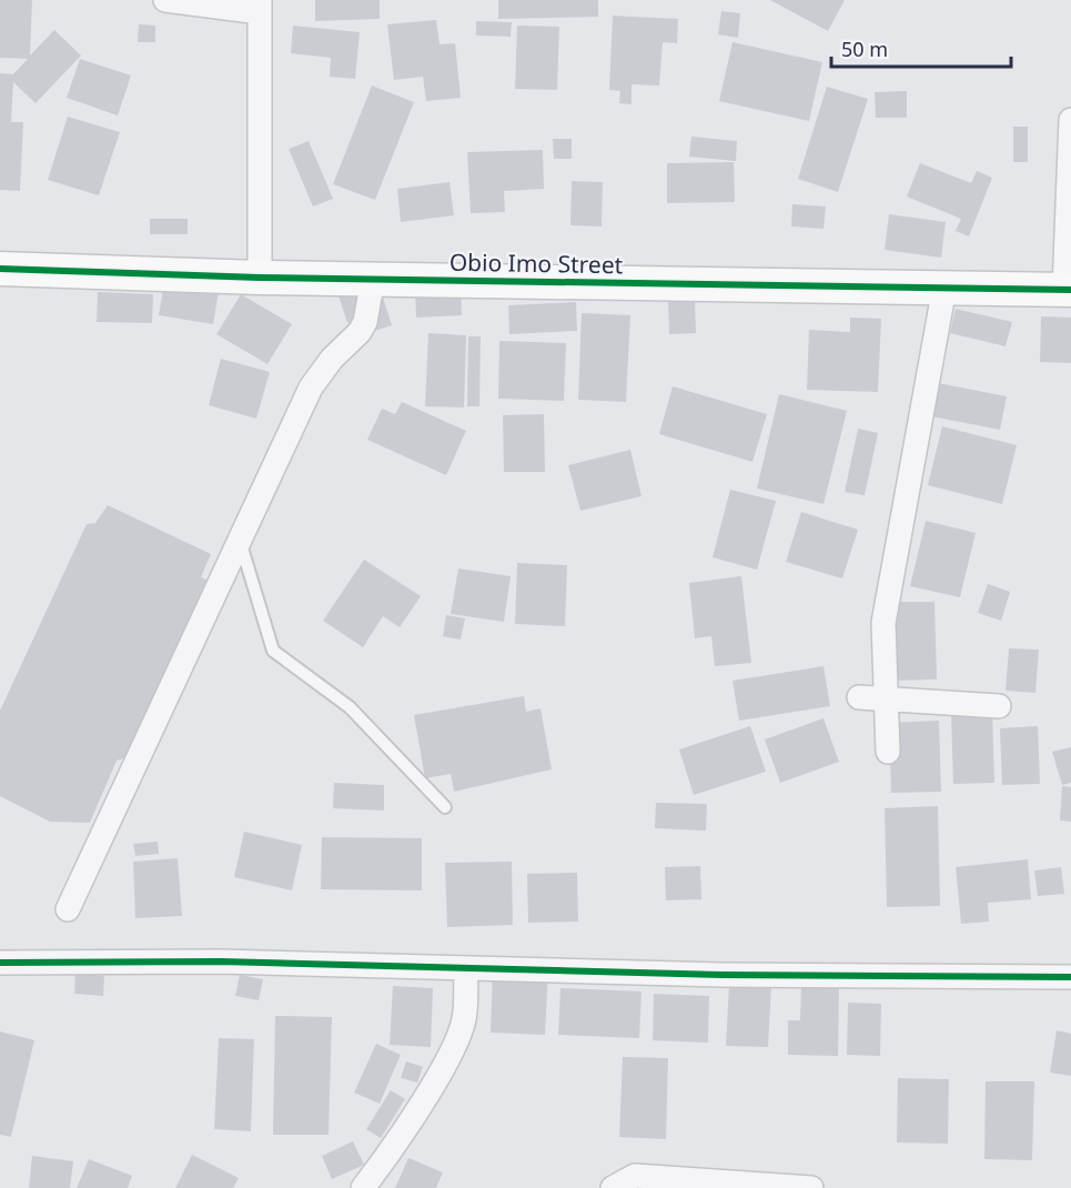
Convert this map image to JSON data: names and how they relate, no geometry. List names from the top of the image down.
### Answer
{
  "streets": {
    "street": ["Obio Imo Street"]
  },
  "scale_bar": "50 m"
}
